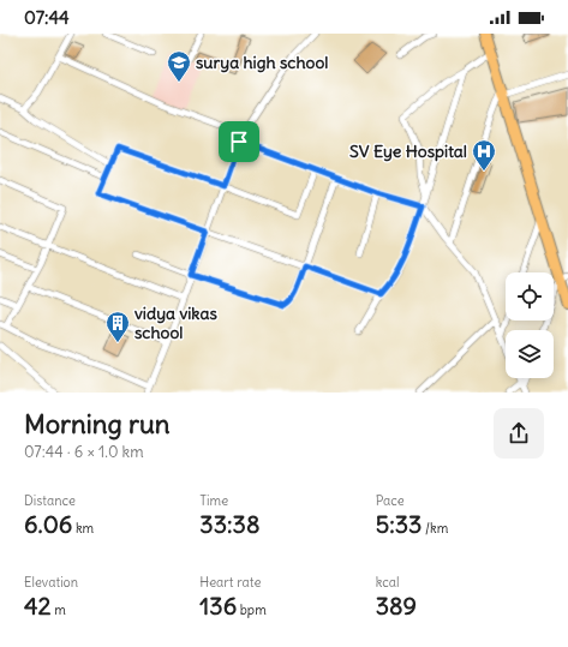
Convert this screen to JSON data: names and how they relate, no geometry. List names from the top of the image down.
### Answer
{
  "places": {
    "school or university": ["surya high school"],
    "hospital": ["SV Eye Hospital"],
    "building": ["vidya vikas school"]
  },
  "page": {
    "status": "07:44",
    "heading": ["Morning run", "07:44 · 6 × 1.0 km"],
    "stats": [
      ["Distance", "6.06 km"],
      ["Time", "33:38"],
      ["Pace", "5:33 /km"],
      ["Elevation", "42 m"],
      ["Heart rate", "136 bpm"],
      ["kcal", "389"]
    ]
  }
}
